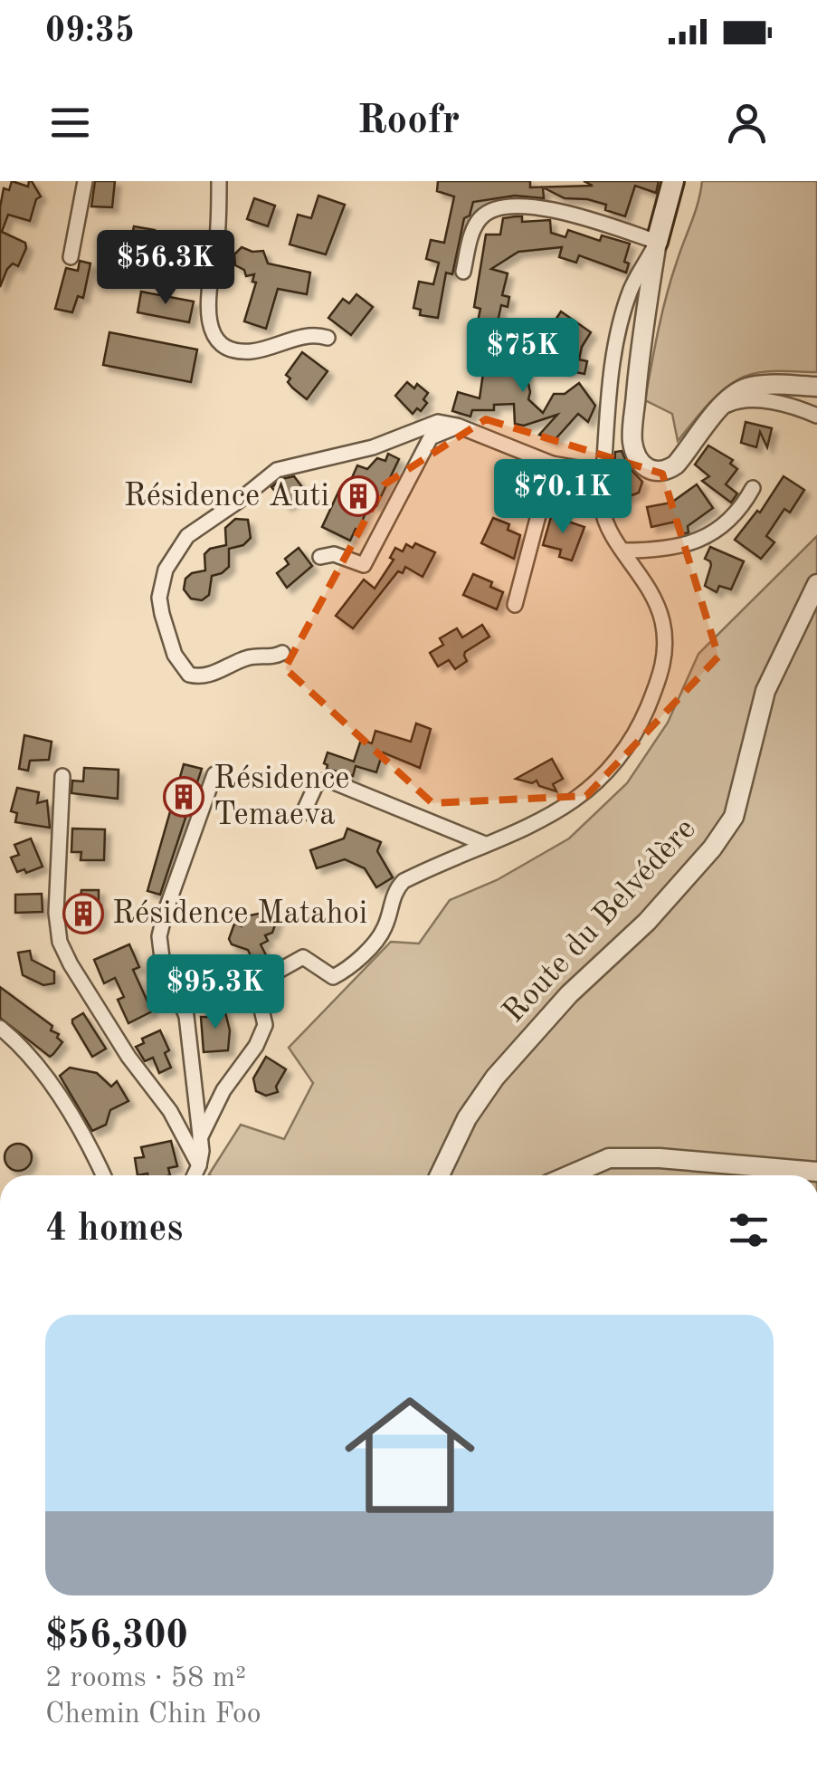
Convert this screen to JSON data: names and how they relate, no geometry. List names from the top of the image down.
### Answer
{
  "streets": {
    "street": ["Route du Belvédère"]
  },
  "places": {
    "building": ["Résidence Auti", "Résidence Temaeva", "Résidence Matahoi"]
  },
  "page": {
    "status": "09:35",
    "header": "Roofr",
    "price": [
      "$56.3K",
      "$75K",
      "$70.1K",
      "$95.3K"
    ],
    "heading": "4 homes",
    "list": [
      {
        "name": "$56,300",
        "note": "2 rooms · 58 m² · Chemin Chin Foo"
      }
    ]
  }
}
